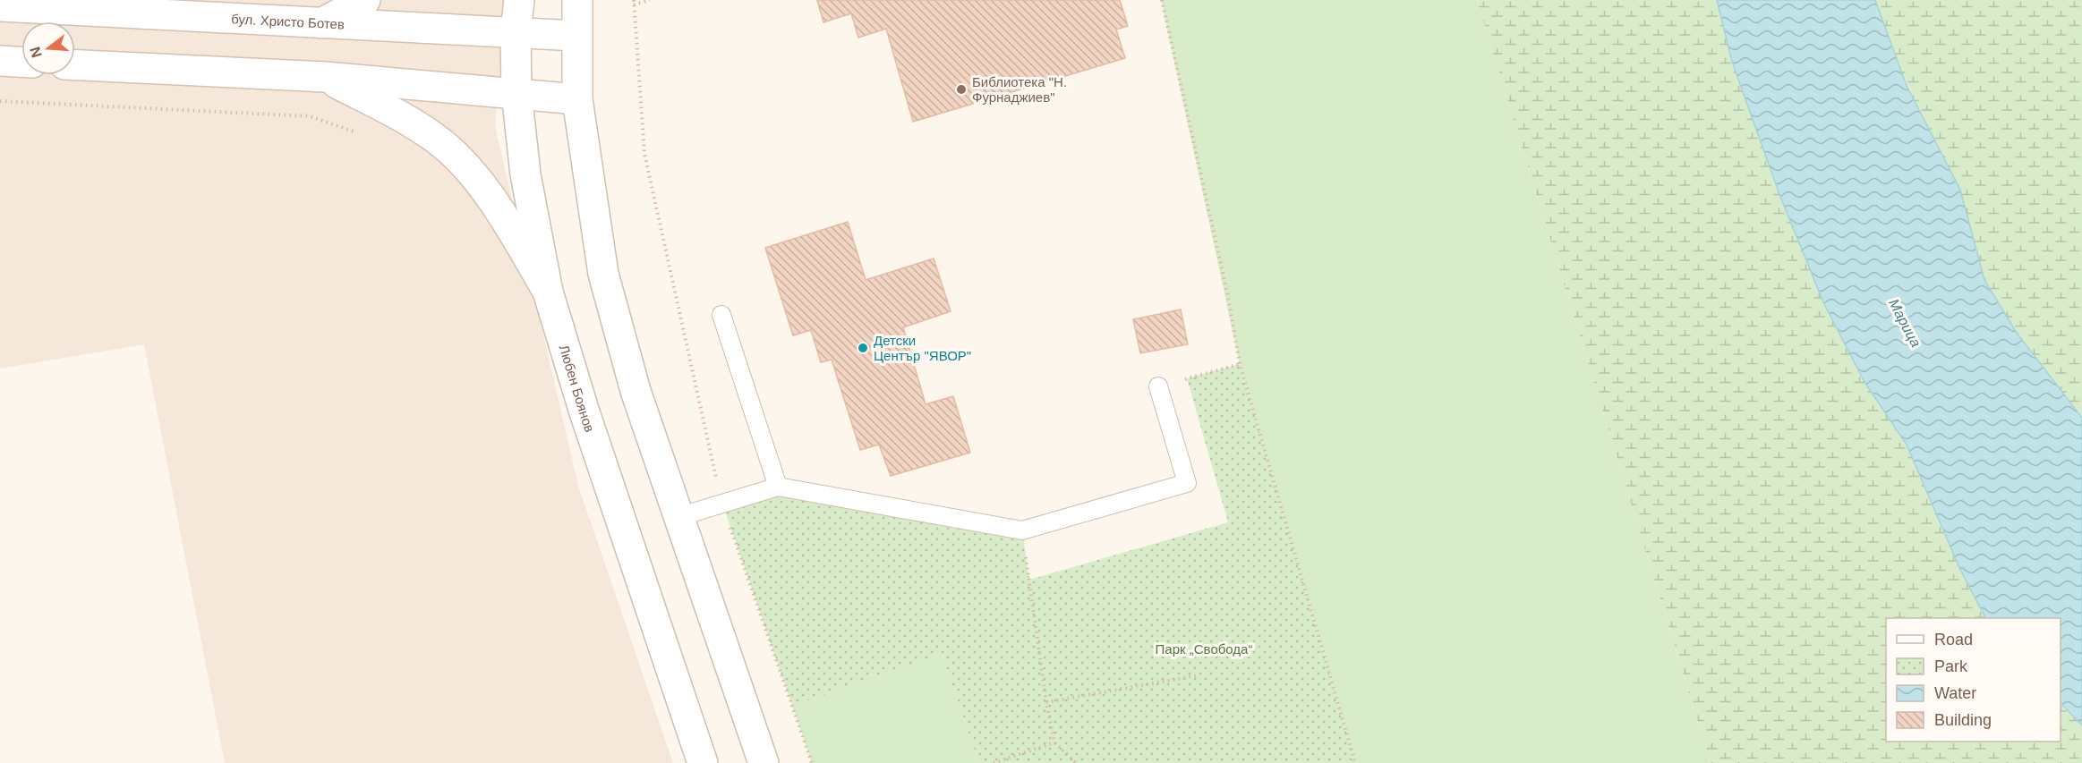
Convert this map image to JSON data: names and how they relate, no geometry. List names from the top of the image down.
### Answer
{
  "streets": {
    "main road": ["бул. Христо Ботев", "Любен Боянов"]
  },
  "crossings": [
    ["бул. Христо Ботев", "Любен Боянов"]
  ],
  "water": ["Марица"],
  "parks": ["Парк „Свобода“"],
  "places": ["Библиотека \"Н. Фурнаджиев\"", "Детски Център \"ЯВОР\""],
  "legend": [
    "Road",
    "Park",
    "Water",
    "Building"
  ],
  "north": "left"
}
